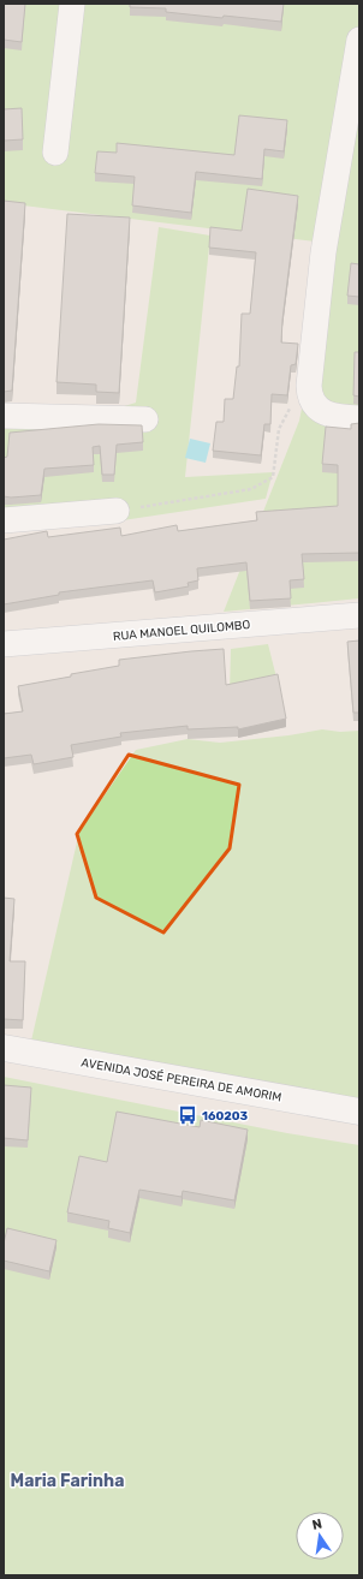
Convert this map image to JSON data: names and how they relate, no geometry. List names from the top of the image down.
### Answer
{
  "streets": {
    "main road": ["AVENIDA JOSÉ PEREIRA DE AMORIM"],
    "street": ["RUA MANOEL QUILOMBO"]
  },
  "districts": ["Maria Farinha"],
  "places": {
    "bus stop": ["160203"]
  },
  "north": "top"
}
